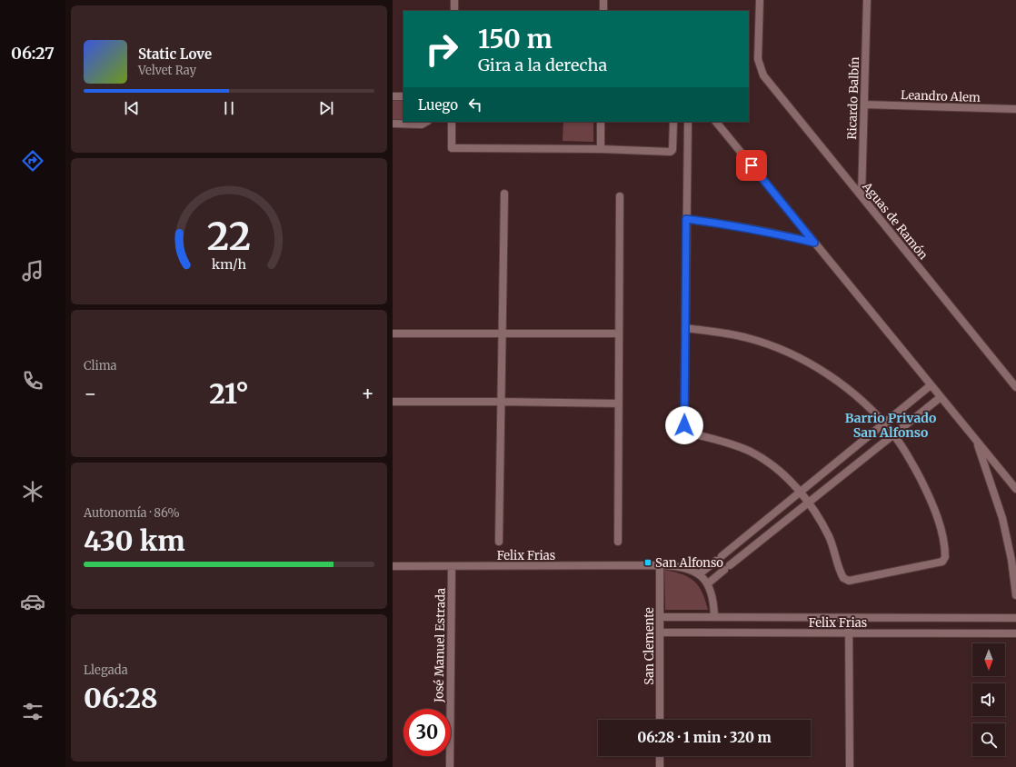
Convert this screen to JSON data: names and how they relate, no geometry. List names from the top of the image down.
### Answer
{
  "streets": {
    "street": [
      "Leandro Alem",
      "Ricardo Balbín",
      "Aguas de Ramón",
      "Felix Frias",
      "José Manuel Estrada",
      "San Clemente"
    ]
  },
  "crossings": [
    ["Leandro Alem", "Ricardo Balbín"],
    ["Ricardo Balbín", "Aguas de Ramón"],
    ["Felix Frias", "José Manuel Estrada"],
    ["Felix Frias", "San Clemente"]
  ],
  "districts": ["Barrio Privado San Alfonso"],
  "places": {
    "transit": ["San Alfonso"]
  },
  "north": "bottom",
  "page": {
    "tabs": "06:27",
    "turn": ["150 m", "Gira a la derecha"],
    "song": ["Static Love", "Velvet Ray"],
    "then": "Luego",
    "tile": [
      "Clima",
      ["Autonomía · 86%", "430 km"],
      ["Llegada", "06:28"]
    ],
    "heat": ["−", "21°", "+"],
    "limit": "30",
    "trip": "06:28 · 1 min · 320 m",
    "gauge": ["22", "km/h"]
  }
}
